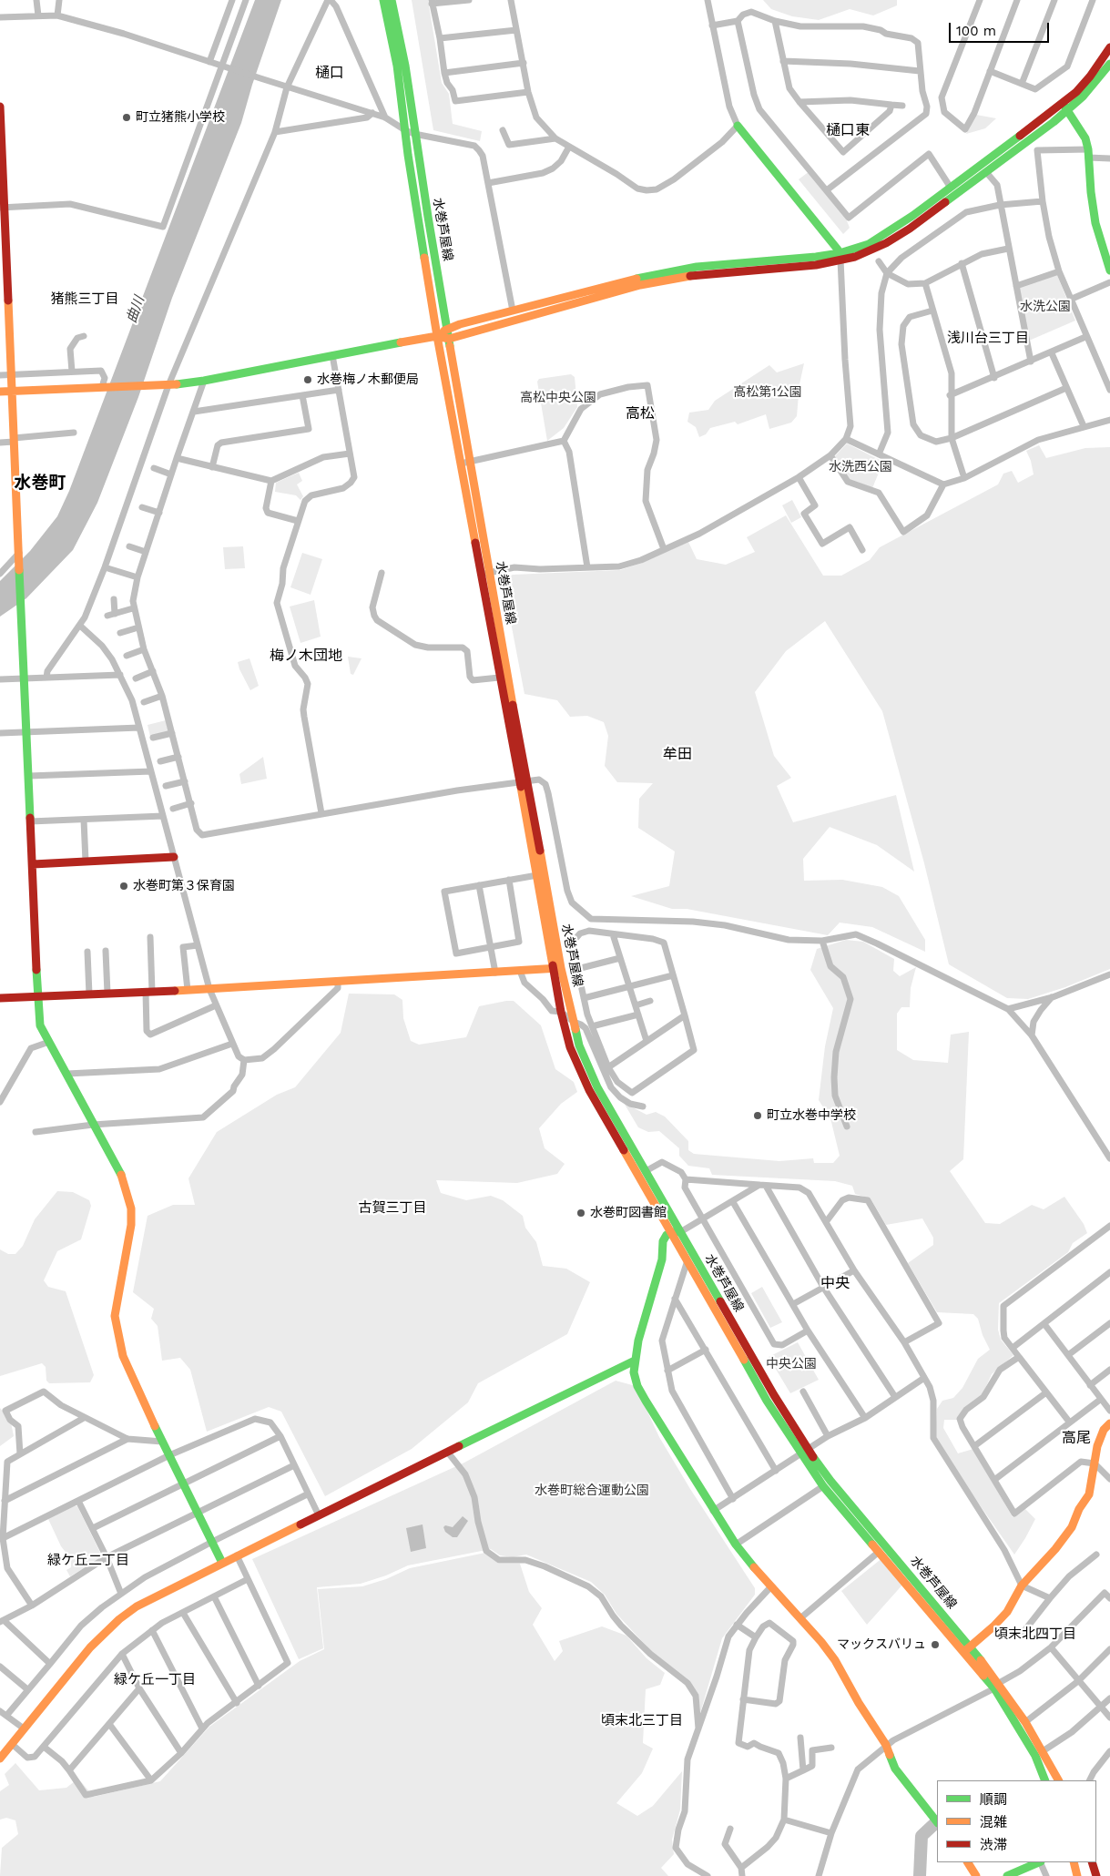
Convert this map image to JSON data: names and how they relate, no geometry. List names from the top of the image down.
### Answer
{
  "streets": {
    "street": ["水巻芦屋線"]
  },
  "districts": [
    "樋口",
    "樋口東",
    "猪熊三丁目",
    "浅川台三丁目",
    "高松",
    "水巻町",
    "梅ノ木団地",
    "牟田",
    "古賀三丁目",
    "中央",
    "高尾",
    "緑ケ丘二丁目",
    "頃末北四丁目",
    "緑ケ丘一丁目",
    "頃末北三丁目"
  ],
  "water": ["曲川"],
  "parks": [
    "水洗公園",
    "高松第1公園",
    "高松中央公園",
    "水洗西公園",
    "中央公園",
    "水巻町総合運動公園"
  ],
  "places": [
    "町立猪熊小学校",
    "水巻梅ノ木郵便局",
    "水巻町第３保育園",
    "町立水巻中学校",
    "水巻町図書館",
    "マックスバリュ"
  ],
  "legend": ["順調", "混雑", "渋滞"],
  "scale_bar": "100 m"
}
